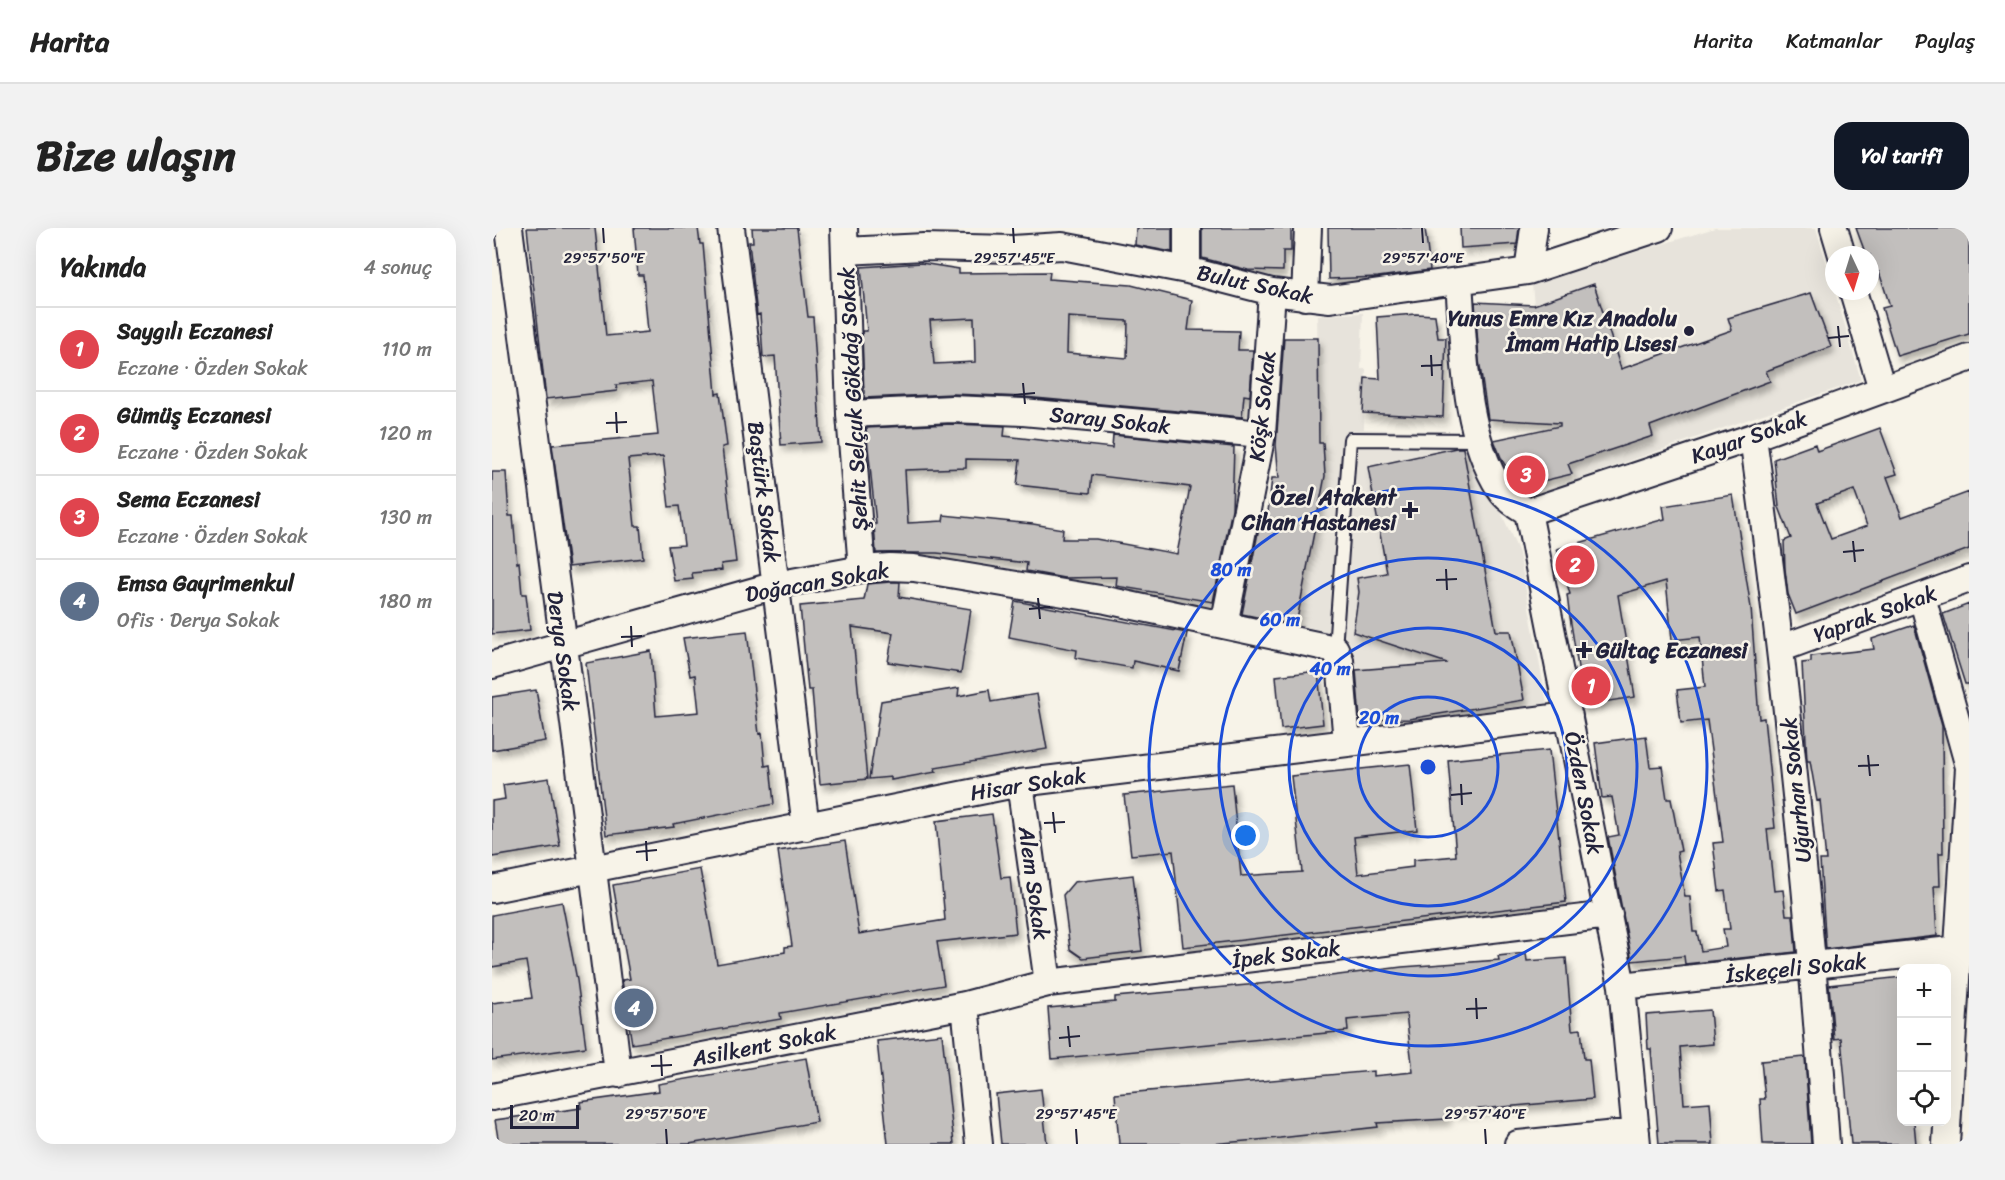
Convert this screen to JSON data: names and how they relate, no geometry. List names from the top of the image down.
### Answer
{
  "streets": {
    "street": [
      "Bulut Sokak",
      "Şehit Selçuk Gökdağ Sokak",
      "Köşk Sokak",
      "Saray Sokak",
      "Kayar Sokak",
      "Baştürk Sokak",
      "Doğacan Sokak",
      "Yaprak Sokak",
      "Derya Sokak",
      "Hisar Sokak",
      "Uğurhan Sokak",
      "Özden Sokak",
      "Alem Sokak",
      "İpek Sokak",
      "İskeçeli Sokak",
      "Asilkent Sokak"
    ]
  },
  "crossings": [
    ["Bulut Sokak", "Şehit Selçuk Gökdağ Sokak"],
    ["Bulut Sokak", "Köşk Sokak"],
    ["Şehit Selçuk Gökdağ Sokak", "Saray Sokak"],
    ["Şehit Selçuk Gökdağ Sokak", "Doğacan Sokak"],
    ["Köşk Sokak", "Saray Sokak"],
    ["Köşk Sokak", "Doğacan Sokak"],
    ["Kayar Sokak", "Uğurhan Sokak"],
    ["Kayar Sokak", "Özden Sokak"],
    ["Baştürk Sokak", "Doğacan Sokak"],
    ["Baştürk Sokak", "Hisar Sokak"],
    ["Doğacan Sokak", "Derya Sokak"],
    ["Yaprak Sokak", "Uğurhan Sokak"],
    ["Derya Sokak", "Hisar Sokak"],
    ["Derya Sokak", "Asilkent Sokak"],
    ["Hisar Sokak", "Özden Sokak"],
    ["Hisar Sokak", "Alem Sokak"],
    ["Uğurhan Sokak", "İskeçeli Sokak"],
    ["Özden Sokak", "İpek Sokak"],
    ["Özden Sokak", "İskeçeli Sokak"],
    ["Alem Sokak", "İpek Sokak"],
    ["İpek Sokak", "Asilkent Sokak"]
  ],
  "places": {
    "other": ["Yunus Emre Kız Anadolu İmam Hatip Lisesi"],
    "health": ["Özel Atakent Cihan Hastanesi", "Gültaç Eczanesi"]
  },
  "scale_bar": "20 m",
  "north": "bottom",
  "page": {
    "header": "Harita",
    "nav": ["Harita", "Katmanlar", "Paylaş"],
    "title": "Bize ulaşın",
    "buttons": "Yol tarifi",
    "heading": ["Yakında", "4 sonuç"],
    "list": [
      {
        "mark": "1",
        "name": "Saygılı Eczanesi",
        "note": "Eczane · Özden Sokak",
        "value": "110 m"
      },
      {
        "mark": "2",
        "name": "Gümüş Eczanesi",
        "note": "Eczane · Özden Sokak",
        "value": "120 m"
      },
      {
        "mark": "3",
        "name": "Sema Eczanesi",
        "note": "Eczane · Özden Sokak",
        "value": "130 m"
      },
      {
        "mark": "4",
        "name": "Emsa Gayrimenkul",
        "note": "Ofis · Derya Sokak",
        "value": "180 m"
      }
    ],
    "pins": [
      "3",
      "2",
      "1",
      "4"
    ],
    "map_buttons": ["+", "−"],
    "scale": "20 m"
  },
  "coordinates": ["29°57'50\"E", "29°57'45\"E", "29°57'40\"E"],
  "rings": [
    "80 m",
    "60 m",
    "40 m",
    "20 m"
  ]
}
